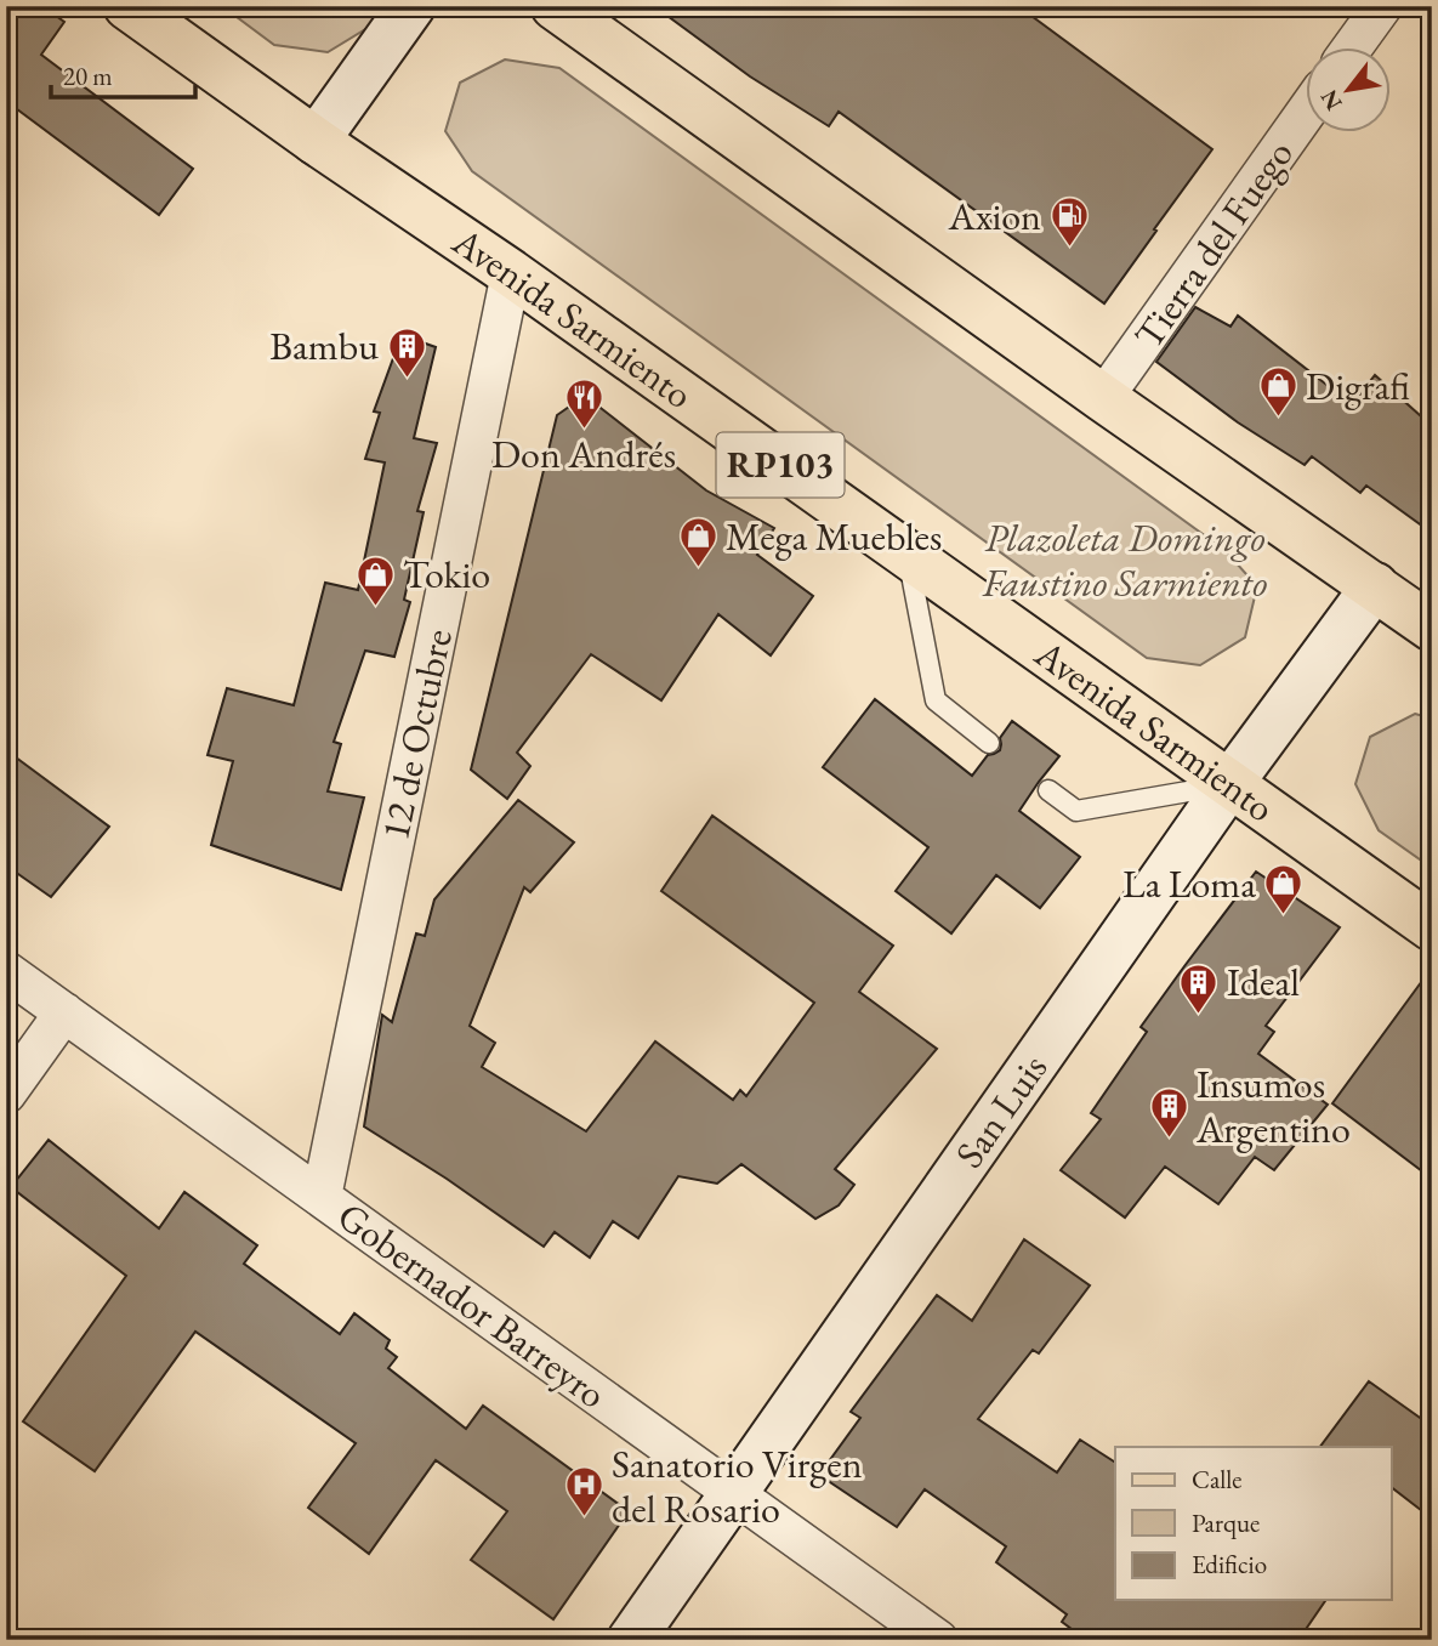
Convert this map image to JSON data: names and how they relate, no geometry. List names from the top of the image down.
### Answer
{
  "streets": {
    "main road": ["Avenida Sarmiento", "RP103", "San Luis"],
    "street": ["Tierra del Fuego", "12 de Octubre", "Gobernador Barreyro"]
  },
  "crossings": [
    ["Avenida Sarmiento", "12 de Octubre"],
    ["Avenida Sarmiento", "San Luis"],
    ["12 de Octubre", "Gobernador Barreyro"],
    ["San Luis", "Gobernador Barreyro"]
  ],
  "parks": ["Plazoleta Domingo Faustino Sarmiento"],
  "places": {
    "fuel station": ["Axion"],
    "building": ["Bambu", "Ideal", "Insumos Argentino"],
    "shop": [
      "Digrafi",
      "Mega Muebles",
      "Tokio",
      "La Loma"
    ],
    "restaurant": ["Don Andrés"],
    "hospital": ["Sanatorio Virgen del Rosario"]
  },
  "legend": ["Calle", "Parque", "Edificio"],
  "scale_bar": "20 m",
  "north": "bottom left"
}
